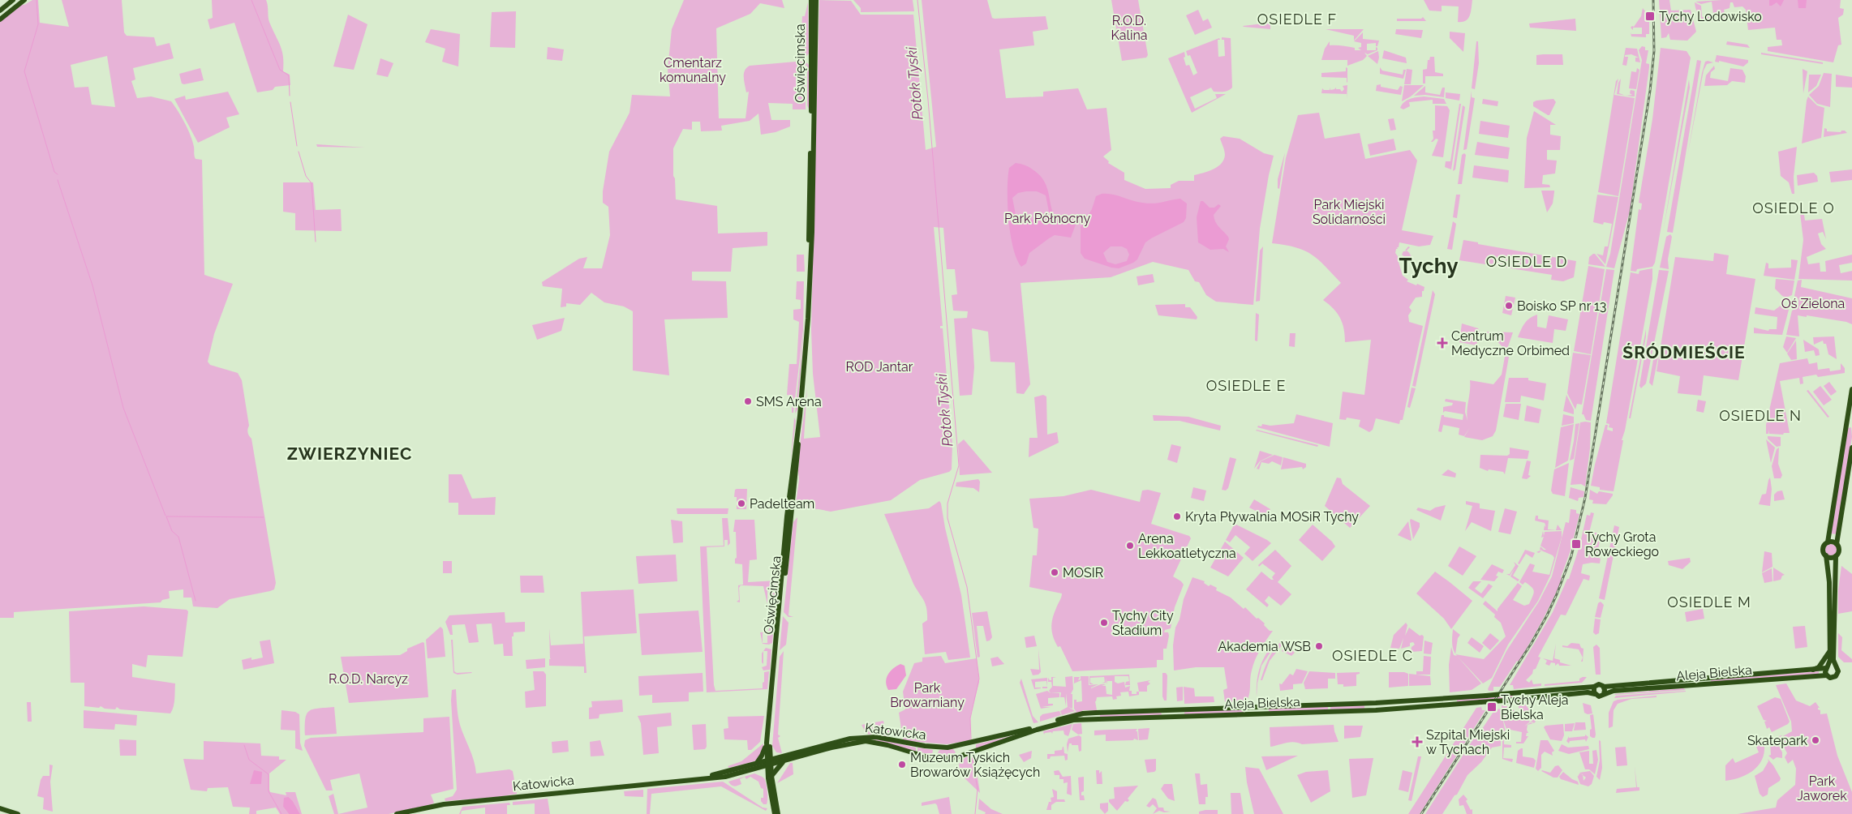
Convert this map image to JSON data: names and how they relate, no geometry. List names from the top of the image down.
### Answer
{
  "streets": {
    "main road": ["Oświęcimska", "Aleja Bielska", "Katowicka"]
  },
  "crossings": [
    ["Oświęcimska", "Katowicka"],
    ["Aleja Bielska", "Katowicka"]
  ],
  "districts": [
    "OSIEDLE F",
    "OSIEDLE O",
    "OSIEDLE D",
    "Tychy",
    "ŚRÓDMIEŚCIE",
    "OSIEDLE E",
    "OSIEDLE N",
    "ZWIERZYNIEC",
    "OSIEDLE M",
    "OSIEDLE C"
  ],
  "water": ["Potok Tyski"],
  "parks": [
    "R.O.D. Kalina",
    "Cmentarz komunalny",
    "Park Miejski Solidarności",
    "Park Północny",
    "Oś Zielona",
    "ROD Jantar",
    "R.O.D. Narcyz",
    "Park Browarniany",
    "Park Jaworek"
  ],
  "places": {
    "transit": ["Tychy Lodowisko", "Tychy Grota Roweckiego", "Tychy Aleja Bielska"],
    "other": [
      "Boisko SP nr 13",
      "SMS Arena",
      "Padelteam",
      "Kryta Pływalnia MOSiR Tychy",
      "Arena Lekkoatletyczna",
      "MOSIR",
      "Tychy City Stadium",
      "Akademia WSB",
      "Skatepark",
      "Muzeum Tyskich Browarów Książęcych"
    ],
    "health": ["Centrum Medyczne Orbimed", "Szpital Miejski w Tychach"]
  }
}
